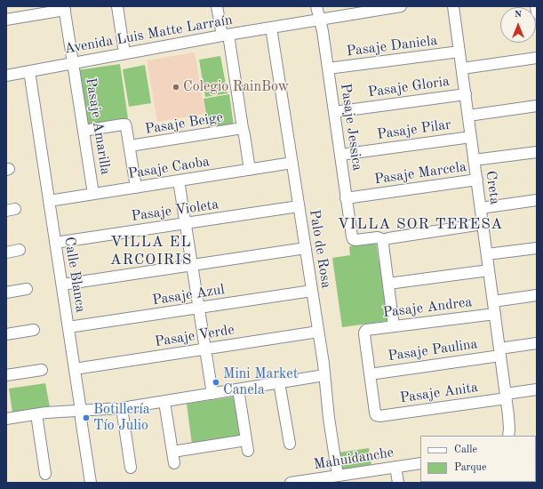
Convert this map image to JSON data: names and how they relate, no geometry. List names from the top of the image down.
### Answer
{
  "streets": {
    "street": [
      "Avenida Luis Matte Larraín",
      "Pasaje Daniela",
      "Pasaje Gloria",
      "Pasaje Beige",
      "Pasaje Amarilla",
      "Pasaje Jessica",
      "Pasaje Pilar",
      "Pasaje Caoba",
      "Pasaje Marcela",
      "Creta",
      "Pasaje Violeta",
      "Palo de Rosa",
      "Calle Blanca",
      "Pasaje Azul",
      "Pasaje Andrea",
      "Pasaje Verde",
      "Pasaje Paulina",
      "Pasaje Anita",
      "Mahuidanche"
    ]
  },
  "crossings": [
    ["Avenida Luis Matte Larraín", "Pasaje Amarilla"],
    ["Avenida Luis Matte Larraín", "Pasaje Jessica"],
    ["Avenida Luis Matte Larraín", "Palo de Rosa"],
    ["Avenida Luis Matte Larraín", "Calle Blanca"],
    ["Pasaje Daniela", "Pasaje Jessica"],
    ["Pasaje Daniela", "Creta"],
    ["Pasaje Gloria", "Pasaje Jessica"],
    ["Pasaje Gloria", "Creta"],
    ["Pasaje Amarilla", "Pasaje Caoba"],
    ["Pasaje Jessica", "Pasaje Pilar"],
    ["Pasaje Jessica", "Pasaje Marcela"],
    ["Pasaje Pilar", "Creta"],
    ["Pasaje Caoba", "Palo de Rosa"],
    ["Pasaje Caoba", "Calle Blanca"],
    ["Pasaje Marcela", "Creta"],
    ["Creta", "Pasaje Andrea"],
    ["Creta", "Pasaje Paulina"],
    ["Creta", "Pasaje Anita"],
    ["Pasaje Violeta", "Palo de Rosa"],
    ["Pasaje Violeta", "Calle Blanca"],
    ["Palo de Rosa", "Pasaje Azul"],
    ["Palo de Rosa", "Pasaje Verde"],
    ["Palo de Rosa", "Mahuidanche"],
    ["Calle Blanca", "Pasaje Azul"],
    ["Calle Blanca", "Pasaje Verde"],
    ["Pasaje Andrea", "Pasaje Paulina"],
    ["Pasaje Andrea", "Pasaje Anita"],
    ["Pasaje Paulina", "Pasaje Anita"]
  ],
  "districts": ["VILLA SOR TERESA", "VILLA EL ARCOIRIS"],
  "places": ["Colegio RainBow", "Mini Market Canela", "Botillería Tío Julio"],
  "legend": ["Calle", "Parque"],
  "north": "top"
}
